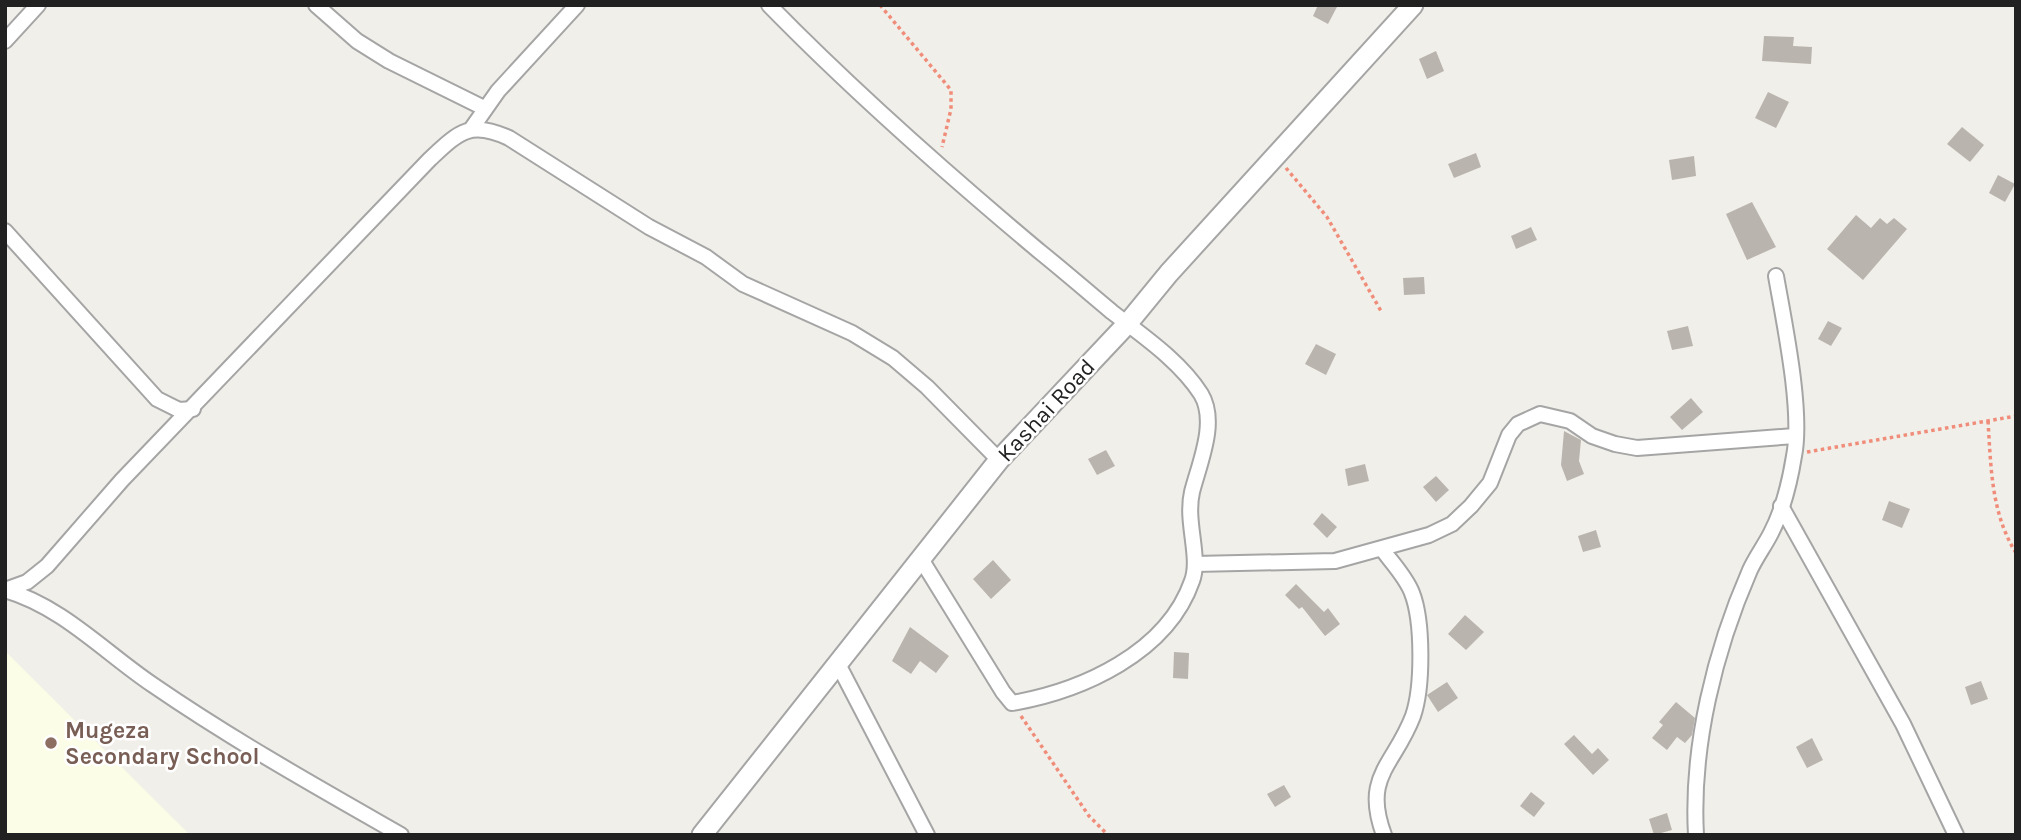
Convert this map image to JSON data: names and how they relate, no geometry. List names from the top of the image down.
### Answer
{
  "streets": {
    "street": ["Kashai Road"]
  },
  "places": ["Mugeza Secondary School"]
}
